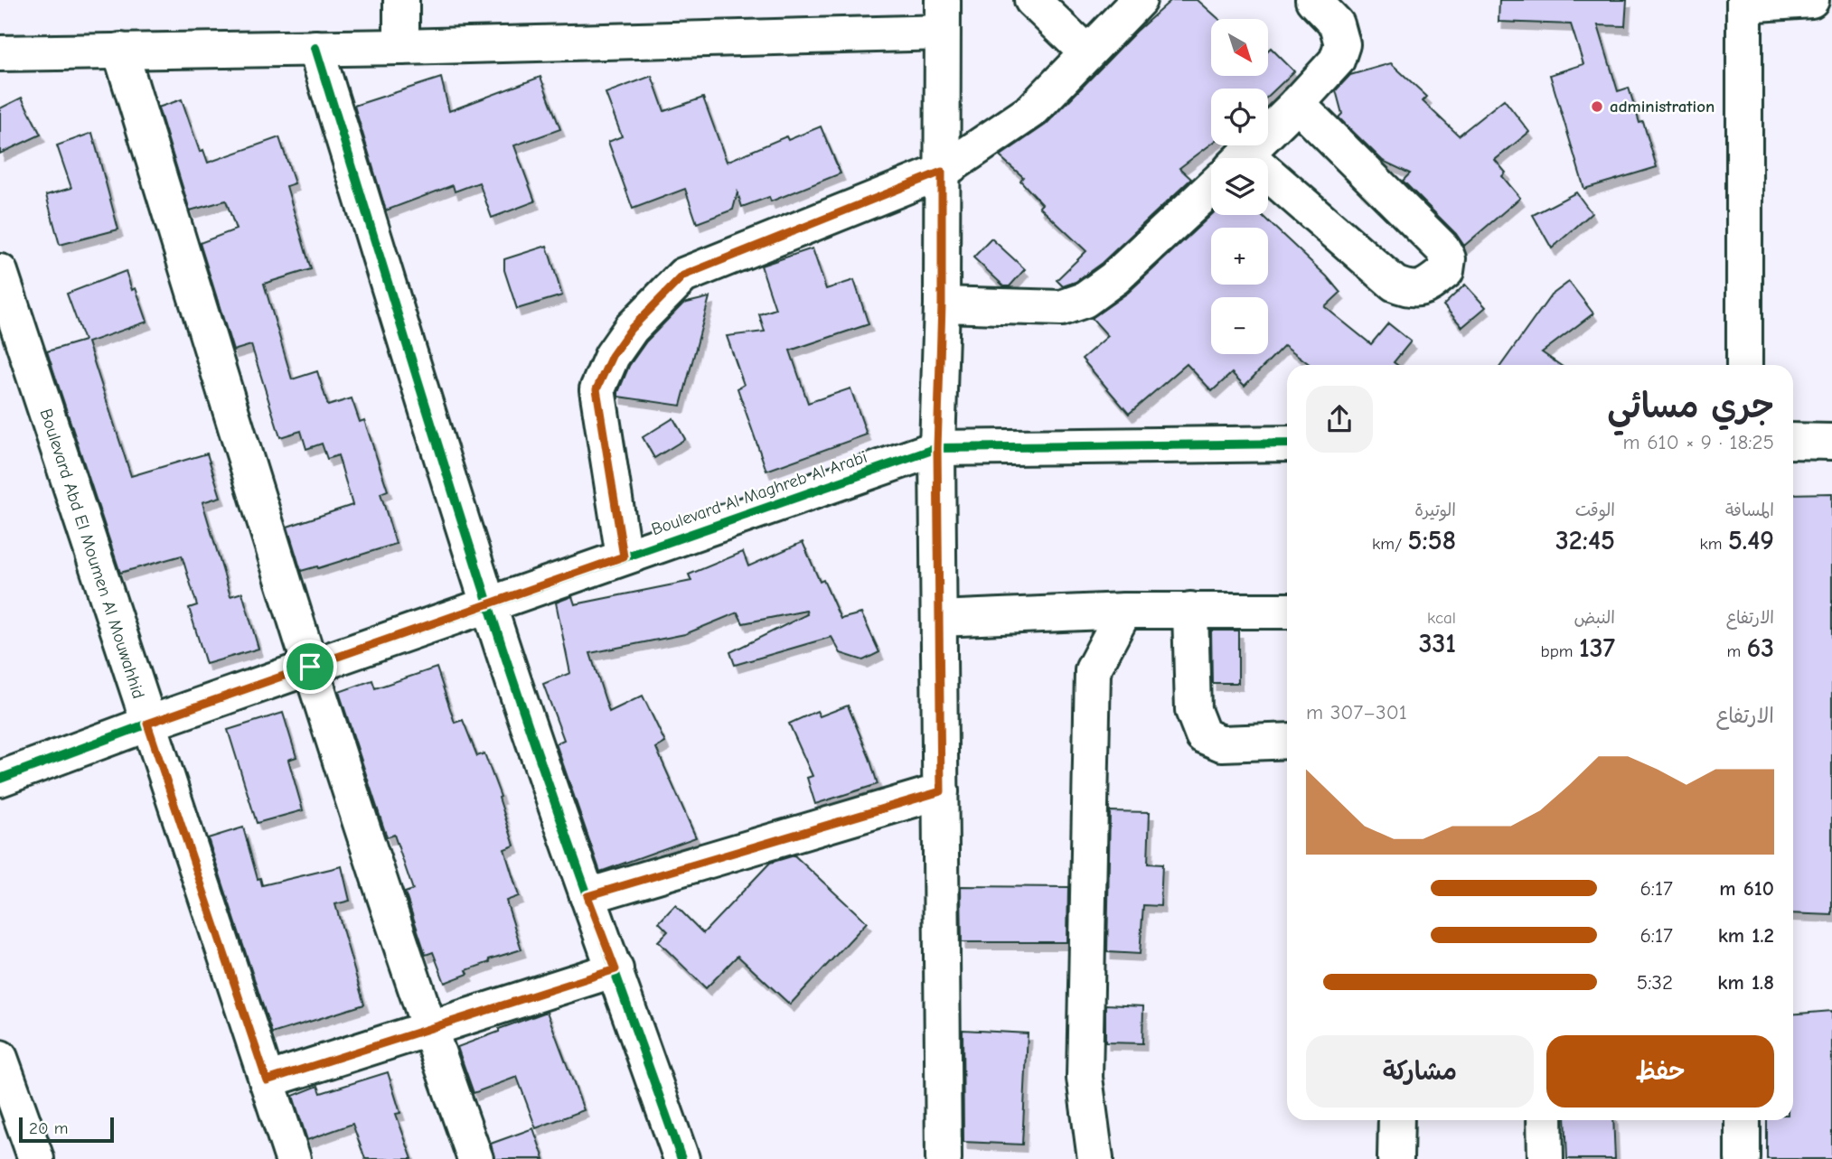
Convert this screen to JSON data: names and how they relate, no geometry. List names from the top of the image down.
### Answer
{
  "streets": {
    "street": ["Boulevard Al Maghreb Al Arabi", "Boulevard Abd El Moumen Al Mouwahhid"]
  },
  "crossings": [
    ["Boulevard Al Maghreb Al Arabi", "Boulevard Abd El Moumen Al Mouwahhid"]
  ],
  "places": ["administration"],
  "scale_bar": "20 m",
  "north": "bottom right",
  "page": {
    "map_buttons": ["+", "−"],
    "heading": ["جري مسائي", "18:25 · 9 × 610 m"],
    "stats": [
      ["المسافة", "5.49 km"],
      ["الوقت", "32:45"],
      ["الوتيرة", "5:58 /km"],
      ["الارتفاع", "63 m"],
      ["النبض", "137 bpm"],
      ["kcal", "331"]
    ],
    "chart": ["الارتفاع", "301–307 m"],
    "list": [
      {
        "name": "610 m",
        "note": "6:17"
      },
      {
        "name": "1.2 km",
        "note": "6:17"
      },
      {
        "name": "1.8 km",
        "note": "5:32"
      }
    ],
    "buttons": ["حفظ", "مشاركة"],
    "scale": "20 m"
  }
}
